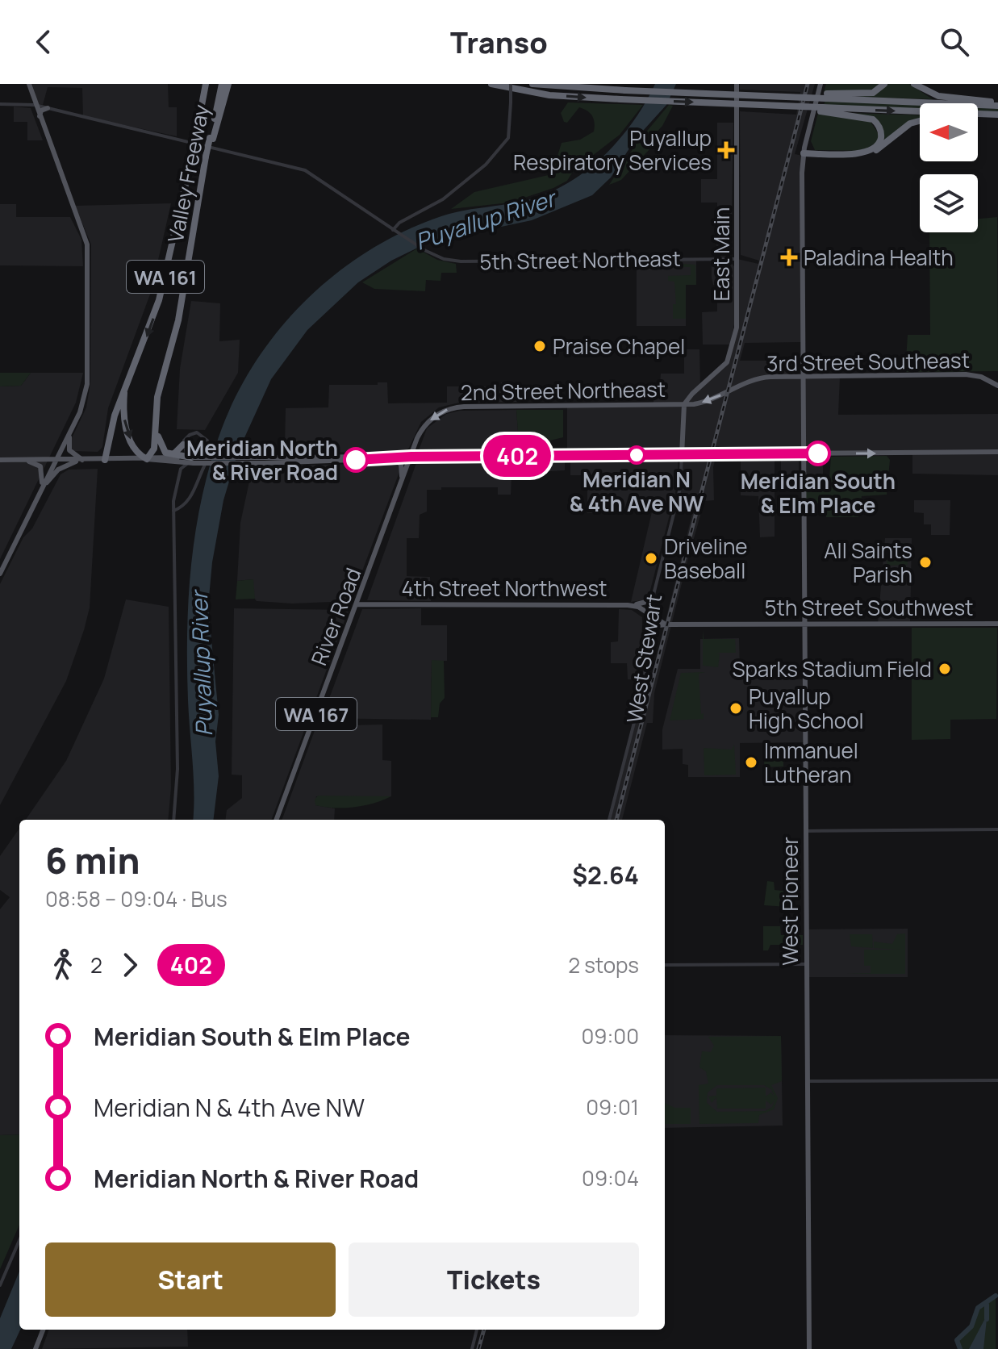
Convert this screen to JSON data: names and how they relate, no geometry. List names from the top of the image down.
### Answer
{
  "streets": {
    "highway": ["Valley Freeway", "WA 161"],
    "main road": [
      "East Main",
      "3rd Street Southeast",
      "2nd Street Northeast",
      "4th Street Northwest",
      "5th Street Southwest",
      "River Road",
      "WA 167",
      "West Pioneer"
    ],
    "street": ["5th Street Northeast", "West Stewart"]
  },
  "crossings": [
    ["Valley Freeway", "WA 161"],
    ["East Main", "5th Street Northeast"],
    ["East Main", "2nd Street Northeast"],
    ["3rd Street Southeast", "2nd Street Northeast"],
    ["3rd Street Southeast", "West Pioneer"],
    ["2nd Street Northeast", "River Road"],
    ["4th Street Northwest", "5th Street Southwest"],
    ["4th Street Northwest", "River Road"],
    ["4th Street Northwest", "West Stewart"],
    ["5th Street Southwest", "West Pioneer"]
  ],
  "one_way": ["2nd Street Northeast"],
  "water": ["Puyallup River"],
  "places": {
    "health": ["Puyallup Respiratory Services", "Paladina Health"],
    "other": [
      "Praise Chapel",
      "Meridian South & Elm Place",
      "Meridian N & 4th Ave NW",
      "Meridian North & River Road",
      "Driveline Baseball",
      "All Saints Parish",
      "Sparks Stadium Field",
      "Puyallup High School",
      "Immanuel Lutheran"
    ]
  },
  "lines": ["bus line 402"],
  "north": "left",
  "page": {
    "header": "Transo",
    "on_map": "402",
    "heading": ["6 min", "08:58 – 09:04 · Bus", "$2.64"],
    "legs": ["2", "402", "2 stops"],
    "list": [
      {
        "name": "Meridian South & Elm Place",
        "value": "09:00"
      },
      {
        "name": "Meridian N & 4th Ave NW",
        "value": "09:01"
      },
      {
        "name": "Meridian North & River Road",
        "value": "09:04"
      }
    ],
    "buttons": ["Start", "Tickets"]
  }
}
